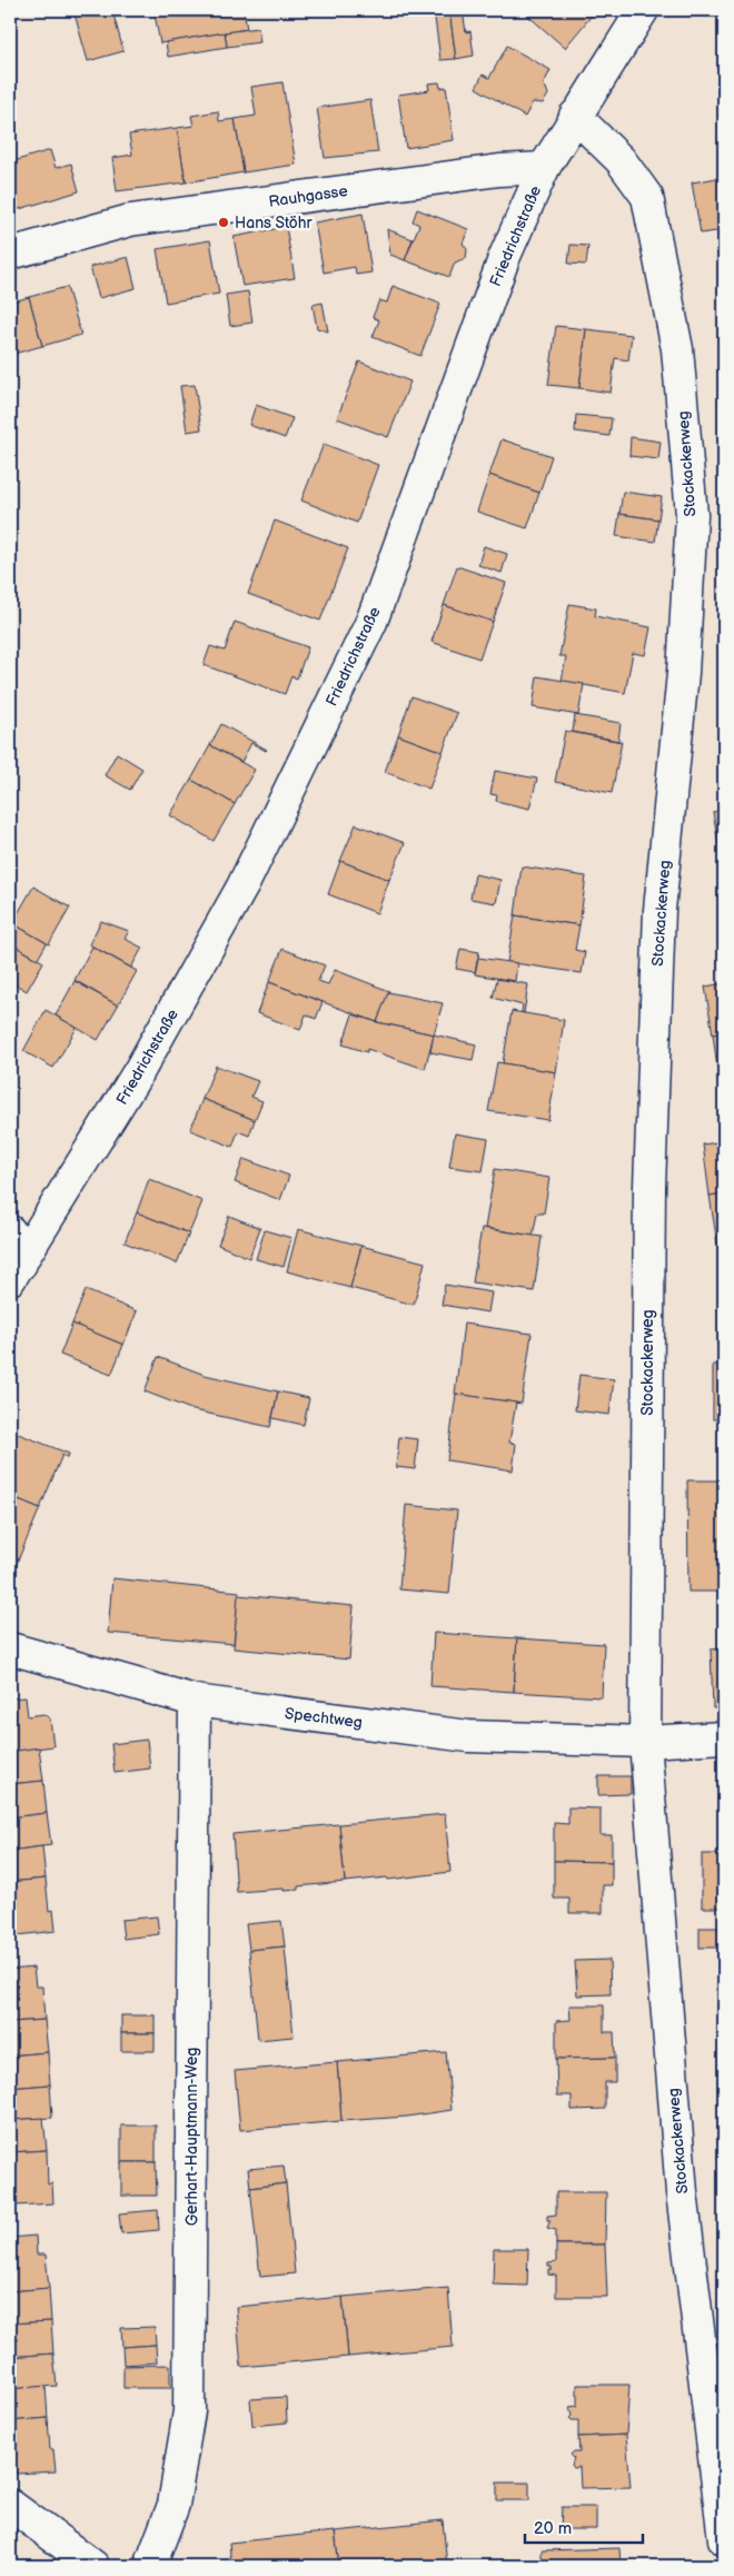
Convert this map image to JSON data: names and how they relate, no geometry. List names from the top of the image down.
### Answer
{
  "streets": {
    "street": [
      "Rauhgasse",
      "Friedrichstraße",
      "Stockackerweg",
      "Spechtweg",
      "Gerhart-Hauptmann-Weg"
    ]
  },
  "crossings": [
    ["Rauhgasse", "Friedrichstraße"],
    ["Friedrichstraße", "Stockackerweg"],
    ["Stockackerweg", "Spechtweg"],
    ["Spechtweg", "Gerhart-Hauptmann-Weg"]
  ],
  "places": ["Hans Stöhr"],
  "scale_bar": "20 m"
}
